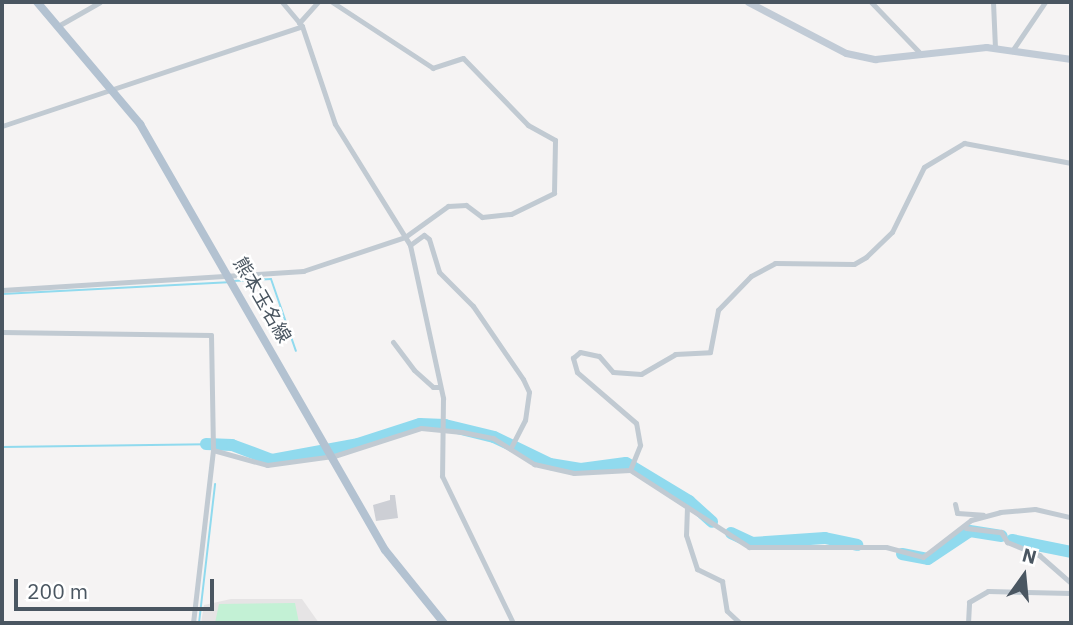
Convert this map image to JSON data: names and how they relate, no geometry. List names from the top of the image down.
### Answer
{
  "streets": {
    "main road": ["熊本玉名線"]
  },
  "scale_bar": "200 m",
  "north": "top"
}
